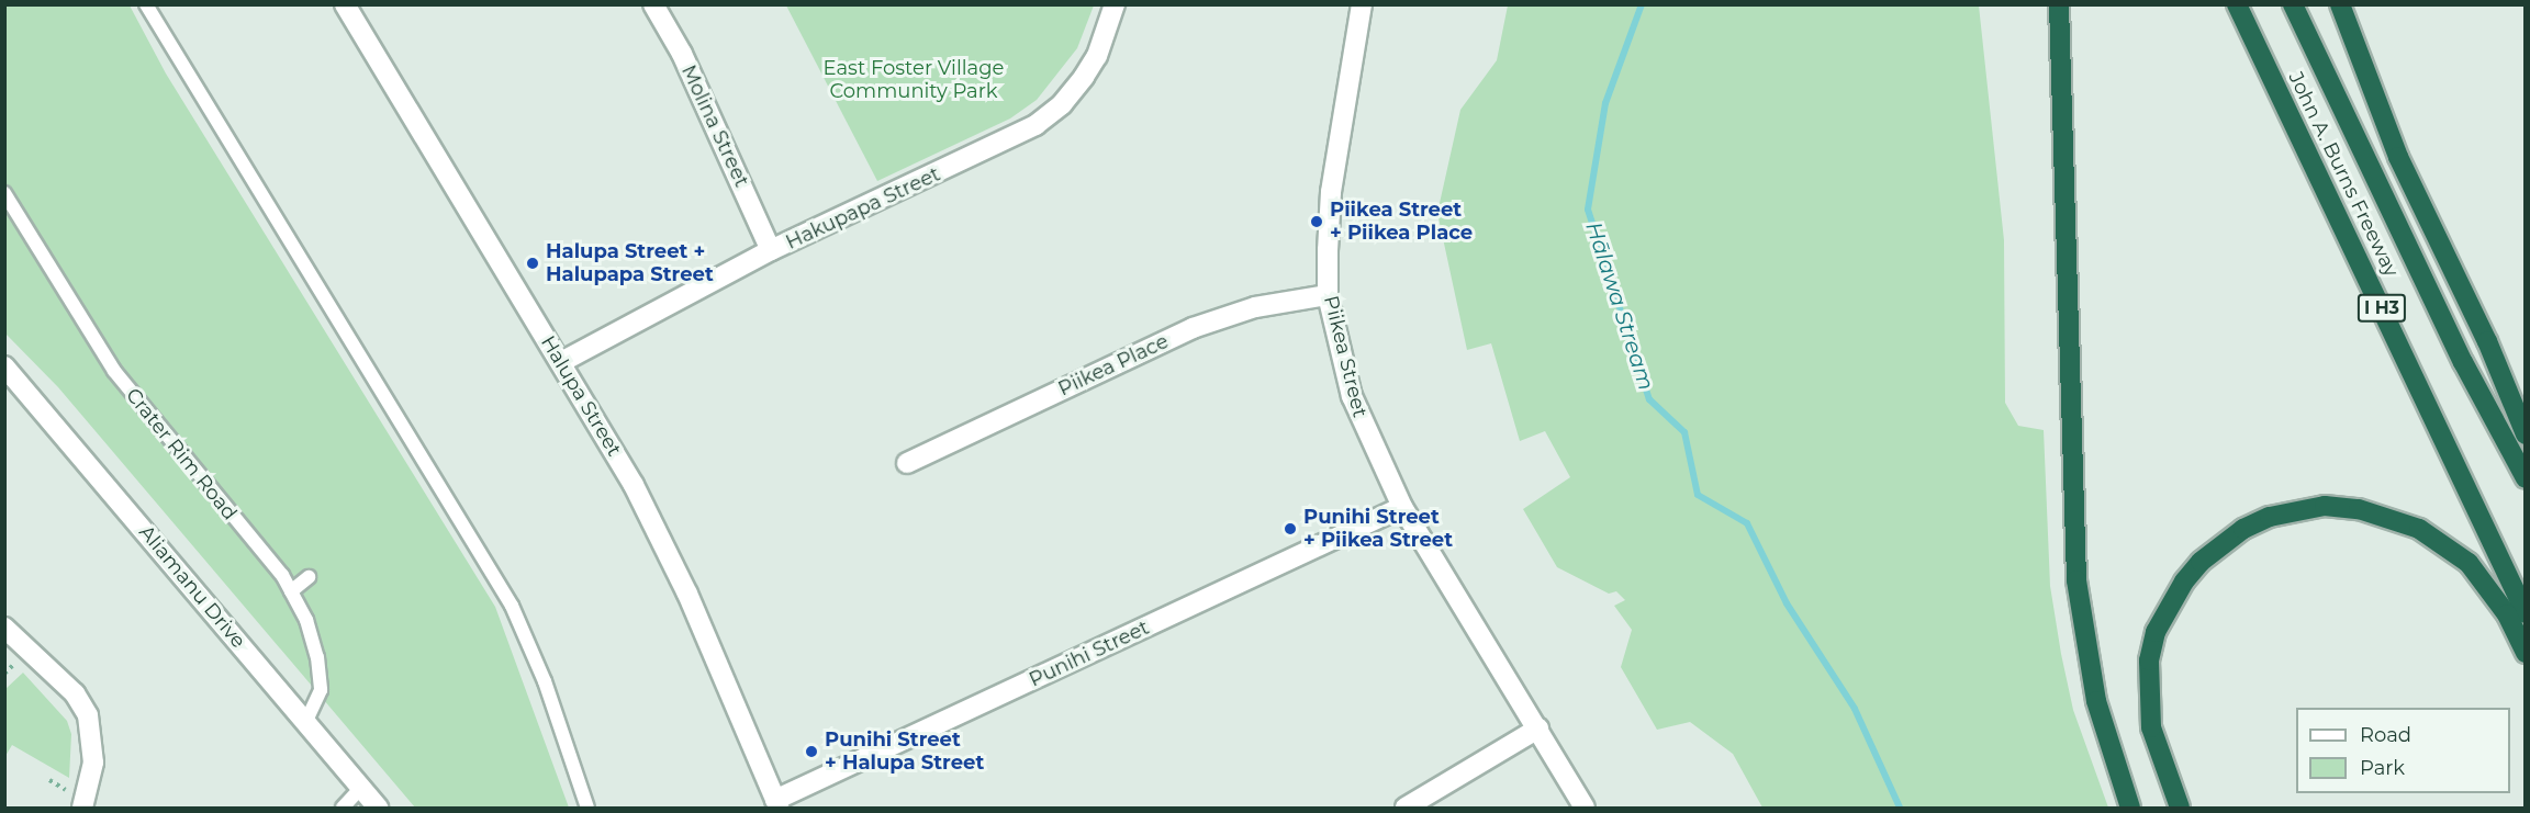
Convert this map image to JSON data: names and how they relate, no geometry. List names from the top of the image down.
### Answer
{
  "streets": {
    "highway": ["John A. Burns Freeway", "I H3"],
    "street": [
      "Molina Street",
      "Hakupapa Street",
      "Piikea Street",
      "Piikea Place",
      "Halupa Street",
      "Aliamanu Drive",
      "Punihi Street"
    ],
    "lane": ["Crater Rim Road"]
  },
  "crossings": [
    ["Molina Street", "Hakupapa Street"],
    ["Hakupapa Street", "Halupa Street"],
    ["Piikea Street", "Piikea Place"],
    ["Piikea Street", "Punihi Street"],
    ["Halupa Street", "Punihi Street"],
    ["Crater Rim Road", "Aliamanu Drive"]
  ],
  "water": ["Hālawa Stream"],
  "parks": ["East Foster Village Community Park"],
  "places": [
    "Piikea Street + Piikea Place",
    "Halupa Street + Halupapa Street",
    "Punihi Street + Piikea Street",
    "Punihi Street + Halupa Street"
  ],
  "legend": ["Road", "Park"]
}
